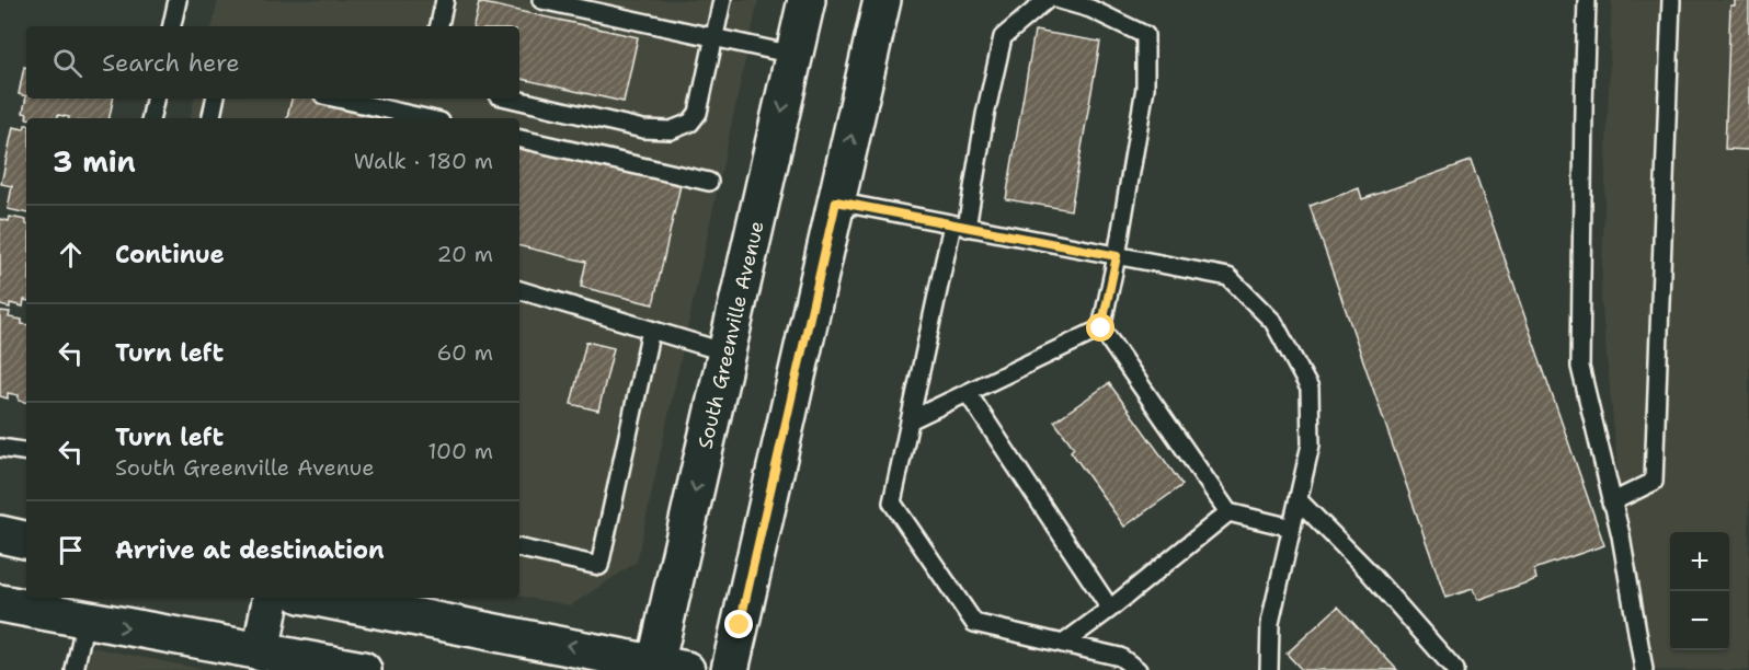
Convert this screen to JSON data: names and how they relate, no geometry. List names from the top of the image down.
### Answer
{
  "streets": {
    "main road": ["South Greenville Avenue"]
  },
  "page": {
    "search": "Search here",
    "heading": ["3 min", "Walk · 180 m"],
    "list": [
      ["Continue", "20 m"],
      ["Turn left", "60 m"],
      ["Turn left", "South Greenville Avenue", "100 m"],
      "Arrive at destination"
    ],
    "map_buttons": ["+", "−"]
  }
}
